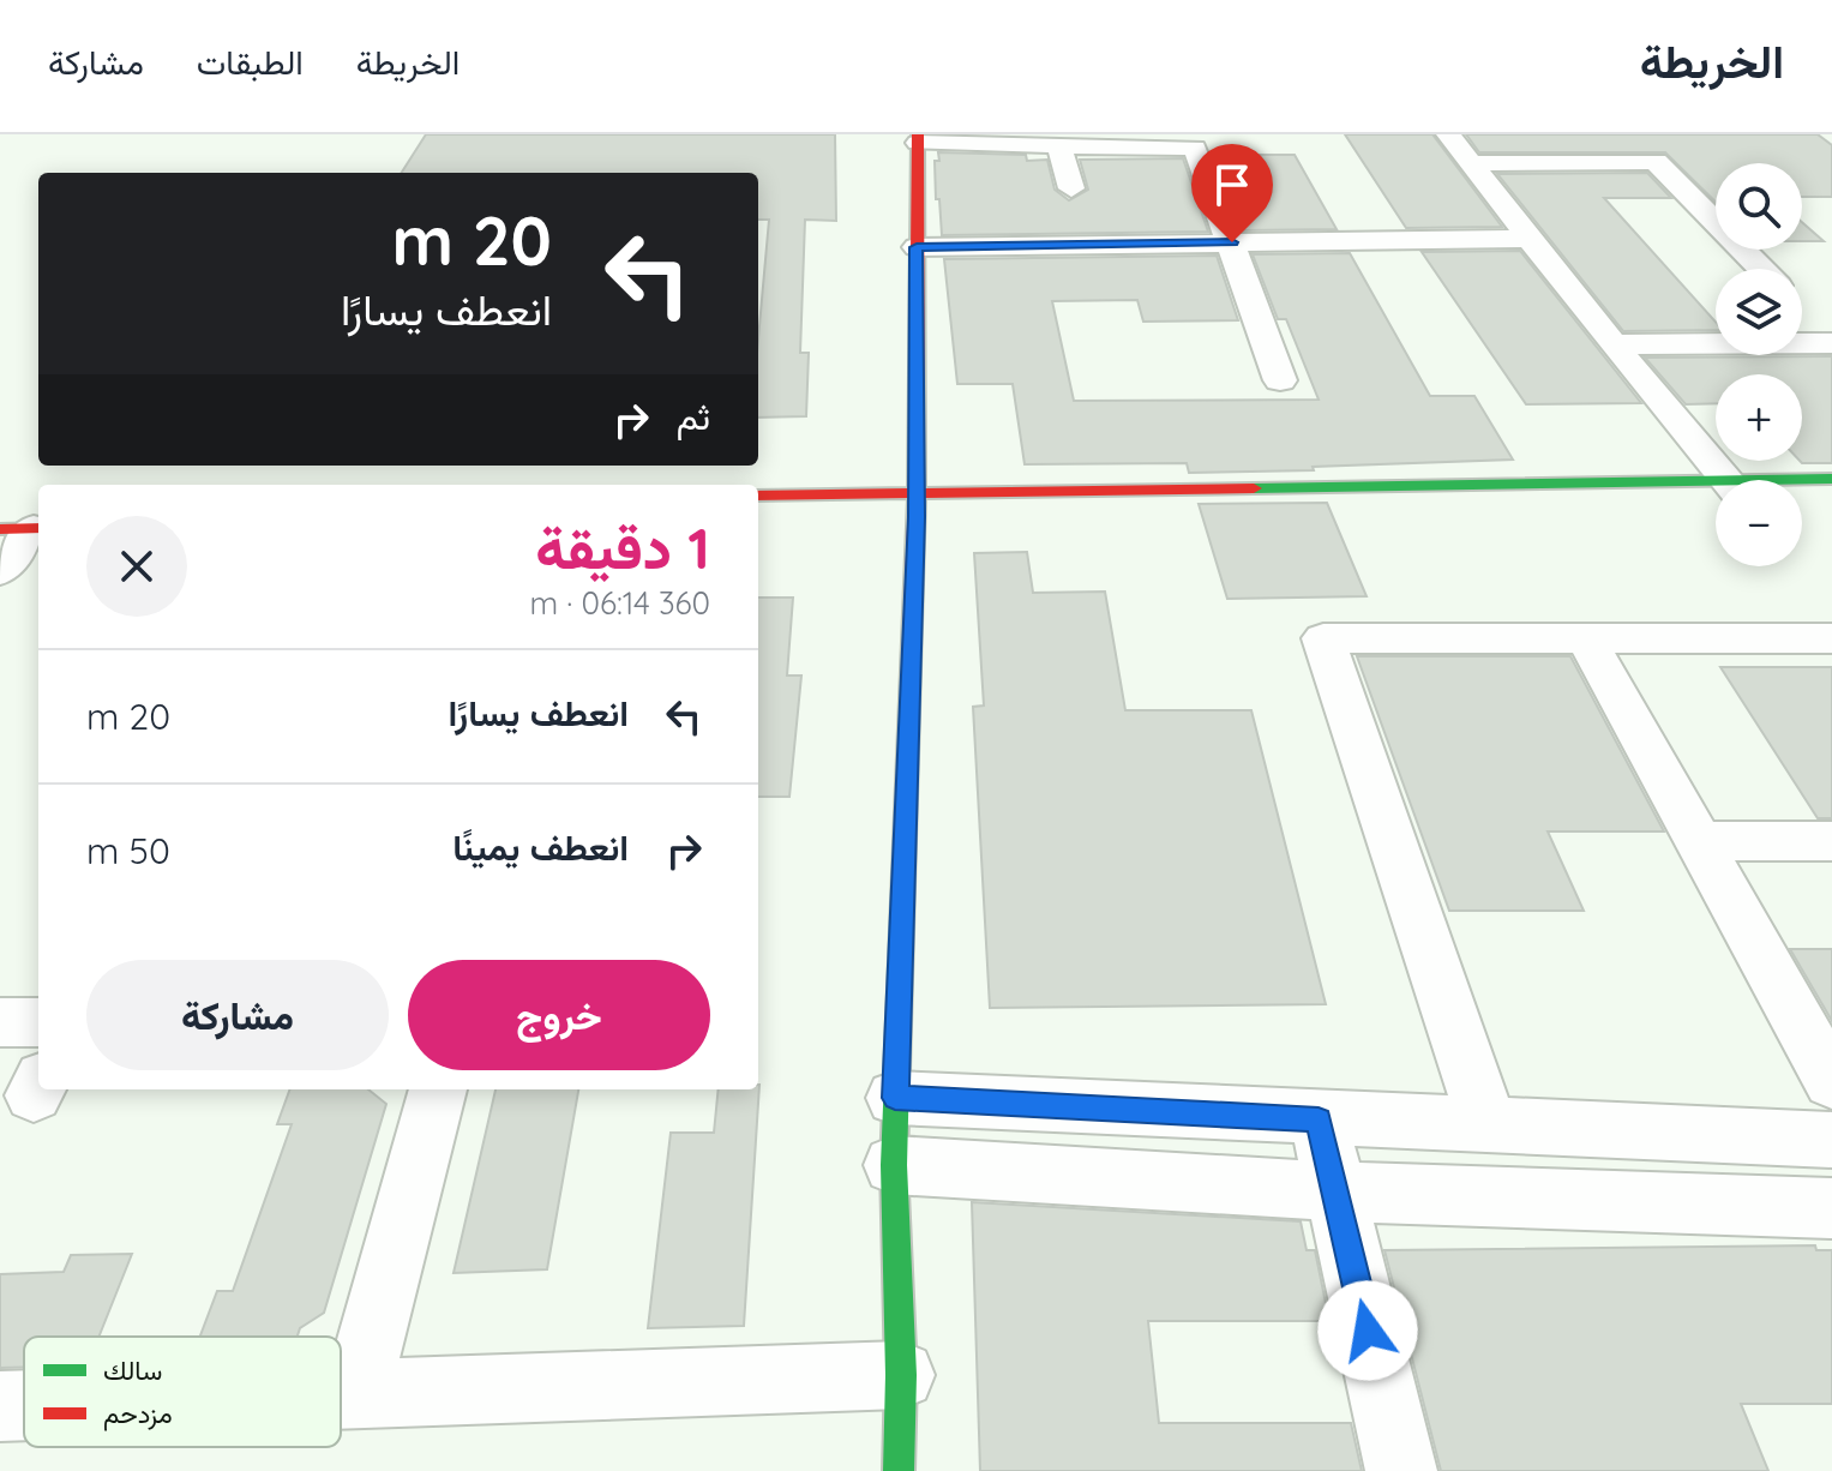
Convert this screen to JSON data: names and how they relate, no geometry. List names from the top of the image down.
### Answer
{
  "legend": ["سالك", "مزدحم"],
  "page": {
    "header": "الخريطة",
    "nav": ["الخريطة", "الطبقات", "مشاركة"],
    "map_buttons": ["+", "−"],
    "turn": ["20 m", "انعطف يسارًا"],
    "then": "ثم",
    "heading": ["1 دقيقة", "360 m · 06:14"],
    "list": [
      {
        "name": "انعطف يسارًا",
        "value": "20 m"
      },
      {
        "name": "انعطف يمينًا",
        "value": "50 m"
      }
    ],
    "buttons": ["خروج", "مشاركة"]
  }
}
